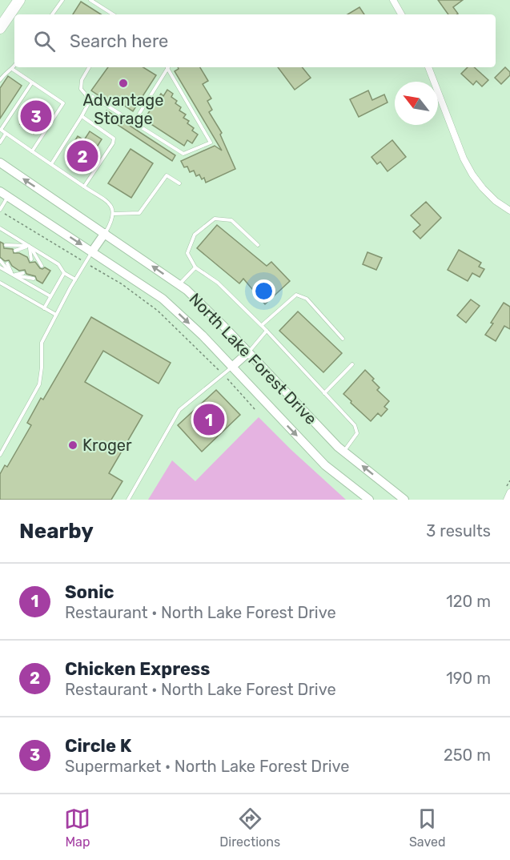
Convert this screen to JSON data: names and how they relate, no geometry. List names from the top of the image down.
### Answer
{
  "streets": {
    "main road": ["North Lake Forest Drive"]
  },
  "places": ["Advantage Storage", "Kroger"],
  "north": "top left",
  "page": {
    "search": "Search here",
    "pins": ["3", "2", "1"],
    "heading": ["Nearby", "3 results"],
    "list": [
      {
        "mark": "1",
        "name": "Sonic",
        "note": "Restaurant · North Lake Forest Drive",
        "value": "120 m"
      },
      {
        "mark": "2",
        "name": "Chicken Express",
        "note": "Restaurant · North Lake Forest Drive",
        "value": "190 m"
      },
      {
        "mark": "3",
        "name": "Circle K",
        "note": "Supermarket · North Lake Forest Drive",
        "value": "250 m"
      }
    ],
    "nav": ["Map", "Directions", "Saved"]
  }
}
